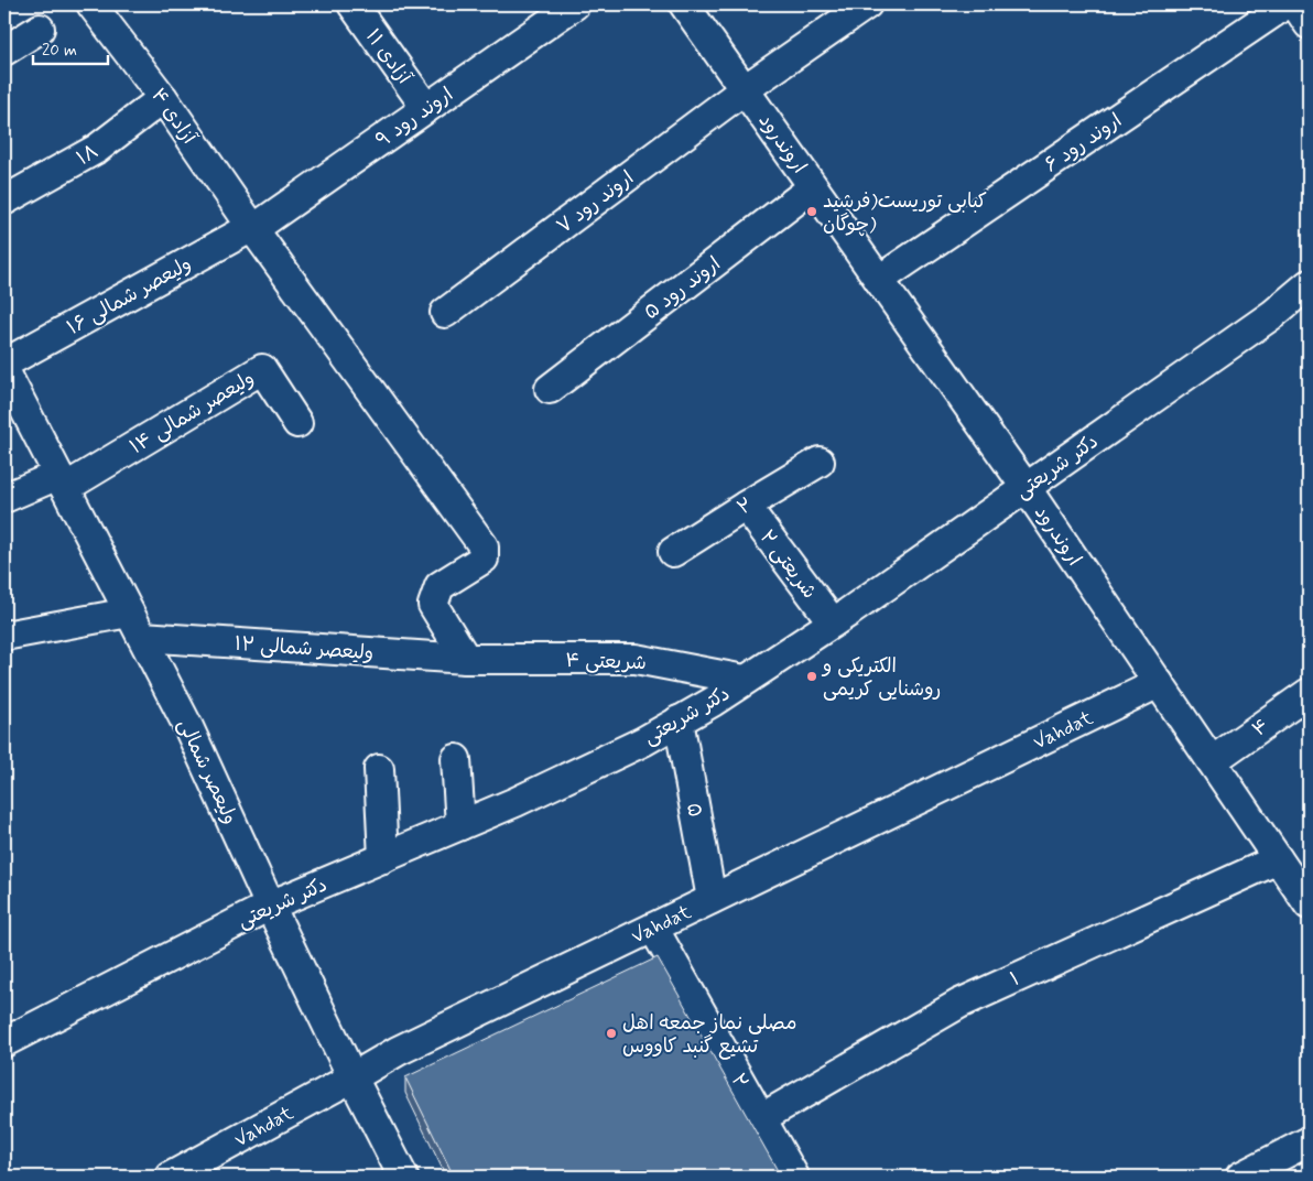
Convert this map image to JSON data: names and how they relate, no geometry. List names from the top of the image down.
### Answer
{
  "streets": {
    "street": [
      "آزادی ۱۱",
      "آزادی ۴",
      "اروند رود ۹",
      "اروند رود ۶",
      "اروندرود",
      "۱۸",
      "اروند رود ۷",
      "اروند رود ۵",
      "ولیعصر شمالی ۱۶",
      "ولیعصر شمالی ۱۴",
      "دکتر شریعتی",
      "۲",
      "شریعتی ۲",
      "ولیعصر شمالی ۱۲",
      "شریعتی ۴",
      "۴",
      "Vahdat",
      "ولیعصر شمالی",
      "۵",
      "۱"
    ]
  },
  "crossings": [
    ["آزادی ۱۱", "اروند رود ۹"],
    ["آزادی ۴", "اروند رود ۹"],
    ["آزادی ۴", "۱۸"],
    ["آزادی ۴", "ولیعصر شمالی ۱۶"],
    ["آزادی ۴", "ولیعصر شمالی ۱۲"],
    ["آزادی ۴", "شریعتی ۴"],
    ["اروند رود ۹", "ولیعصر شمالی ۱۶"],
    ["اروند رود ۶", "اروندرود"],
    ["اروندرود", "اروند رود ۷"],
    ["اروندرود", "اروند رود ۵"],
    ["اروندرود", "دکتر شریعتی"],
    ["اروندرود", "۴"],
    ["اروندرود", "Vahdat"],
    ["اروندرود", "۱"],
    ["ولیعصر شمالی ۱۴", "ولیعصر شمالی"],
    ["دکتر شریعتی", "شریعتی ۲"],
    ["دکتر شریعتی", "شریعتی ۴"],
    ["دکتر شریعتی", "ولیعصر شمالی"],
    ["دکتر شریعتی", "۵"],
    ["۲", "شریعتی ۲"],
    ["۲", "Vahdat"],
    ["۲", "۱"],
    ["ولیعصر شمالی ۱۲", "شریعتی ۴"],
    ["ولیعصر شمالی ۱۲", "ولیعصر شمالی"],
    ["Vahdat", "ولیعصر شمالی"],
    ["Vahdat", "۵"]
  ],
  "places": ["کبابی توریست(فرشید چوگان)", "الکتریکی و روشنایی کریمی", "مصلی نماز جمعه اهل تشیع گنبد کاووس"],
  "scale_bar": "20 m"
}
